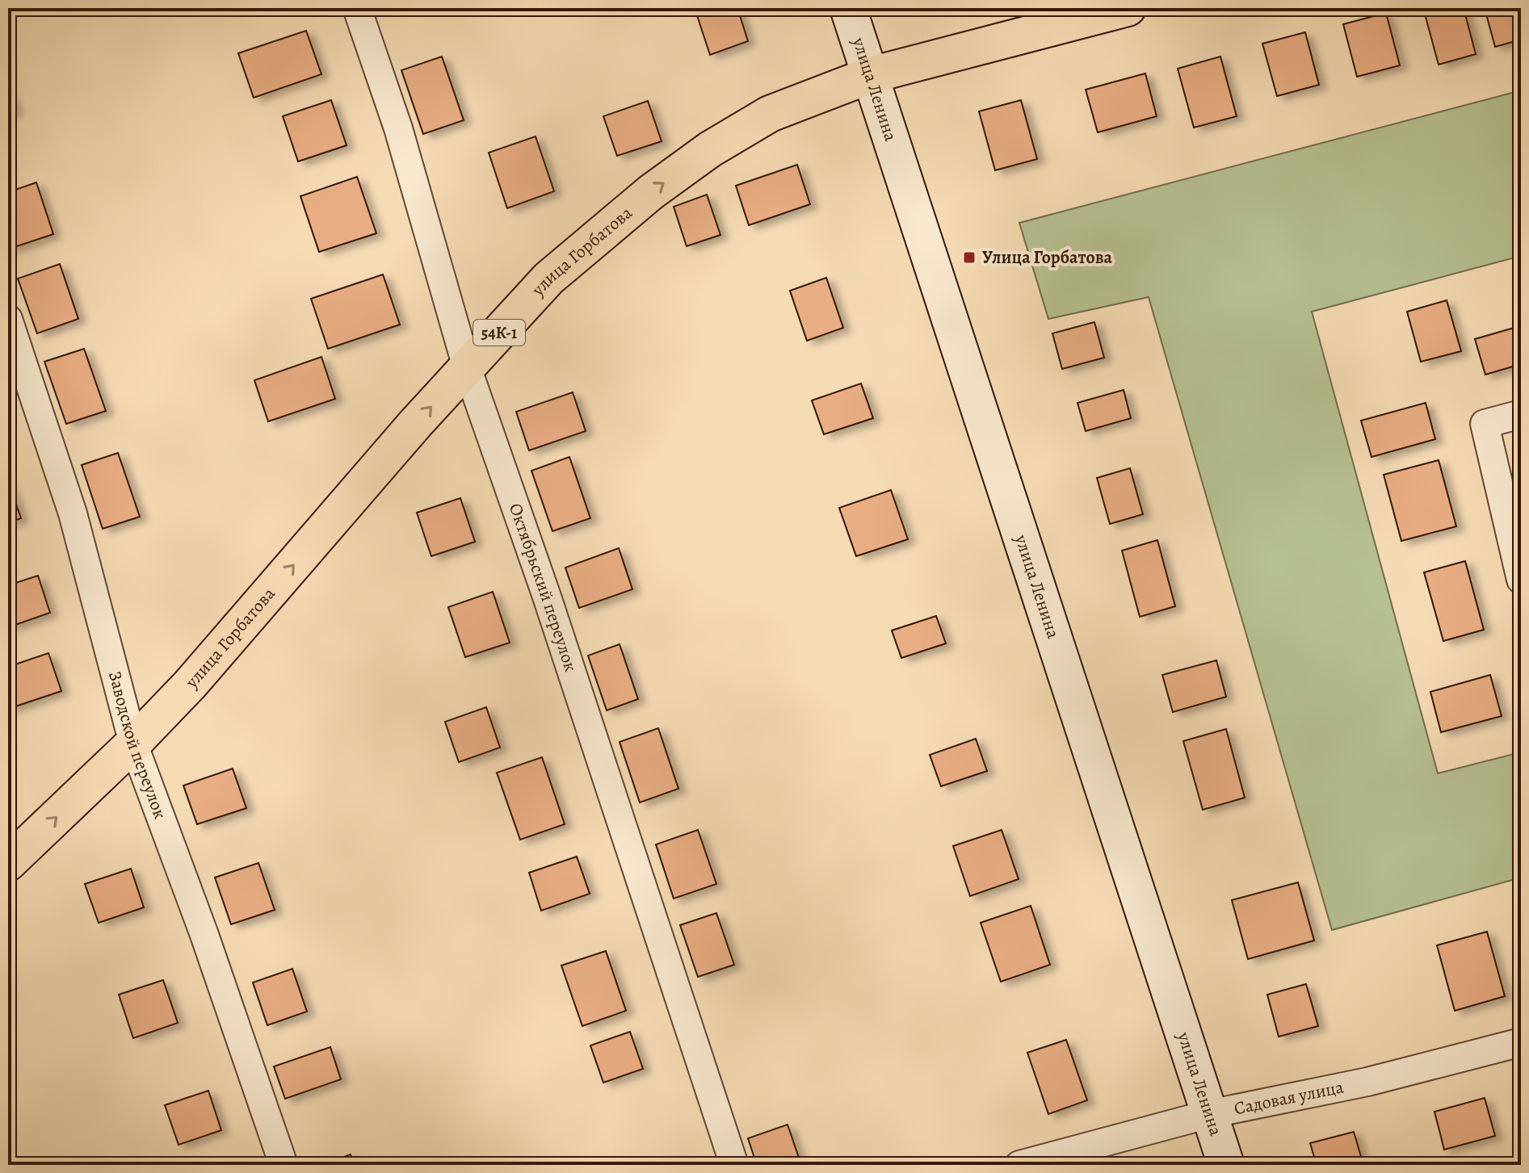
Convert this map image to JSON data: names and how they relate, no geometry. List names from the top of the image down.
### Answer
{
  "streets": {
    "main road": ["улица Ленина", "улица Горбатова", "54К-1"],
    "street": ["Октябрьский переулок", "Заводской переулок", "Садовая улица"]
  },
  "crossings": [
    ["улица Ленина", "улица Горбатова"],
    ["улица Ленина", "Садовая улица"],
    ["улица Горбатова", "Октябрьский переулок"],
    ["улица Горбатова", "Заводской переулок"]
  ],
  "one_way": ["улица Горбатова"],
  "places": {
    "transit": ["Улица Горбатова"]
  }
}
